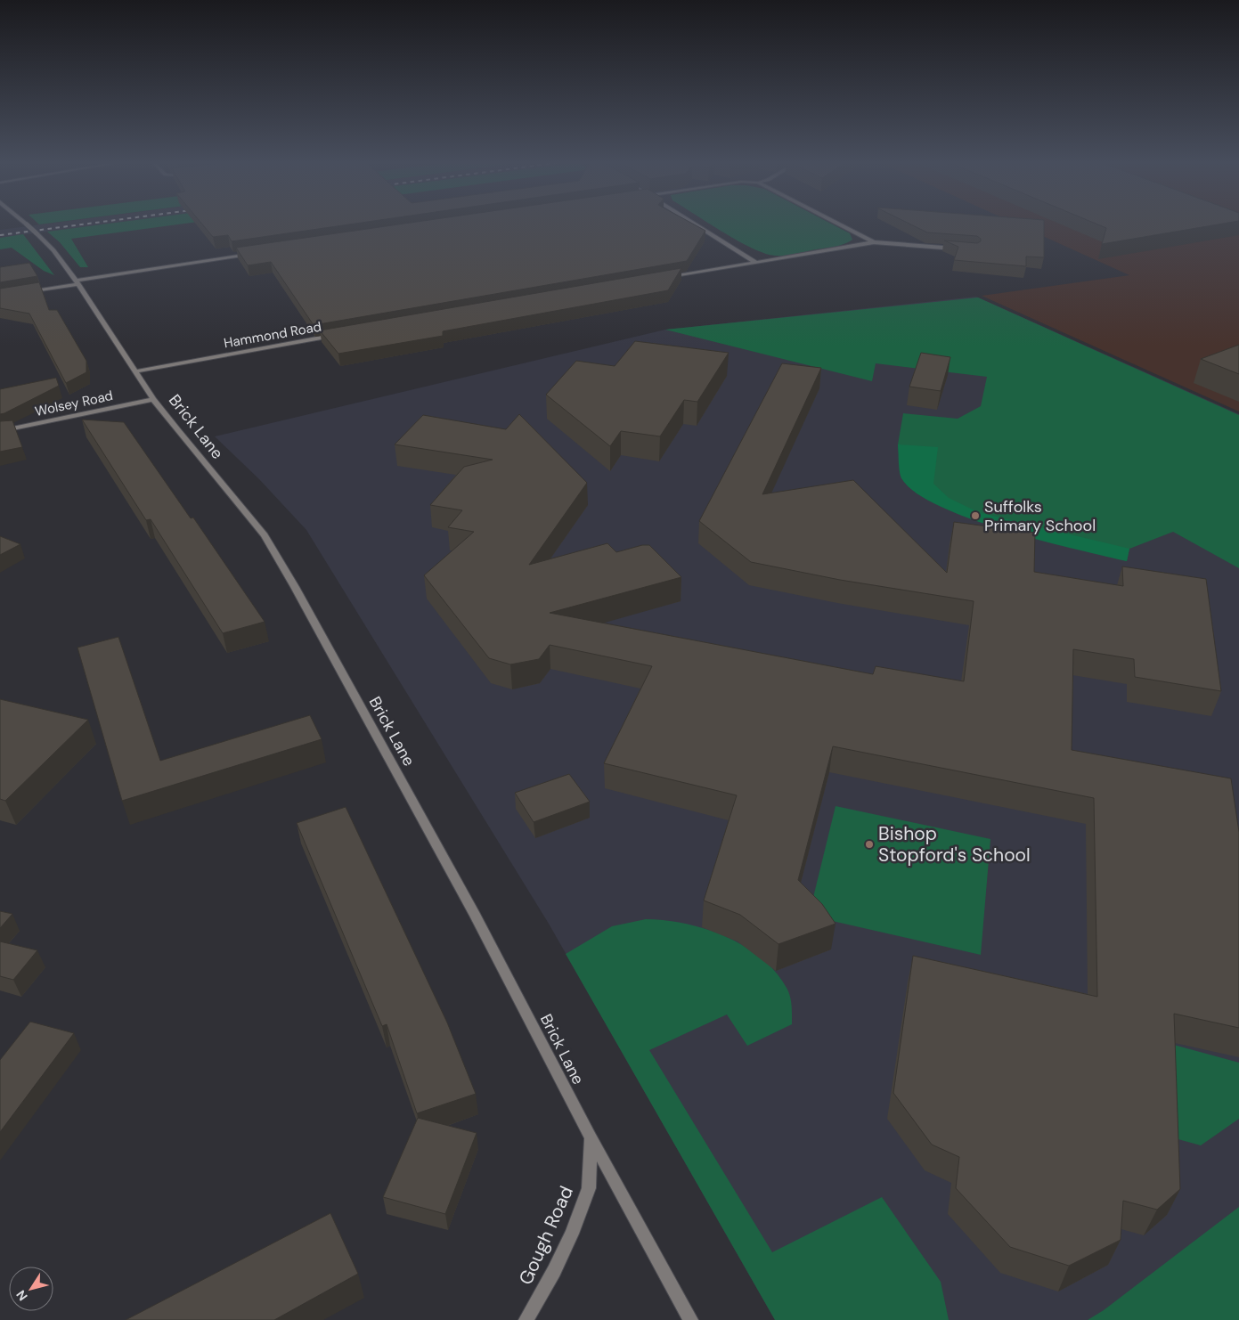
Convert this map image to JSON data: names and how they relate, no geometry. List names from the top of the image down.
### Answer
{
  "streets": {
    "street": [
      "Hammond Road",
      "Wolsey Road",
      "Brick Lane",
      "Gough Road"
    ]
  },
  "crossings": [
    ["Hammond Road", "Brick Lane"],
    ["Wolsey Road", "Brick Lane"],
    ["Brick Lane", "Gough Road"]
  ],
  "places": ["Suffolks Primary School", "Bishop Stopford's School"],
  "north": "bottom left"
}
